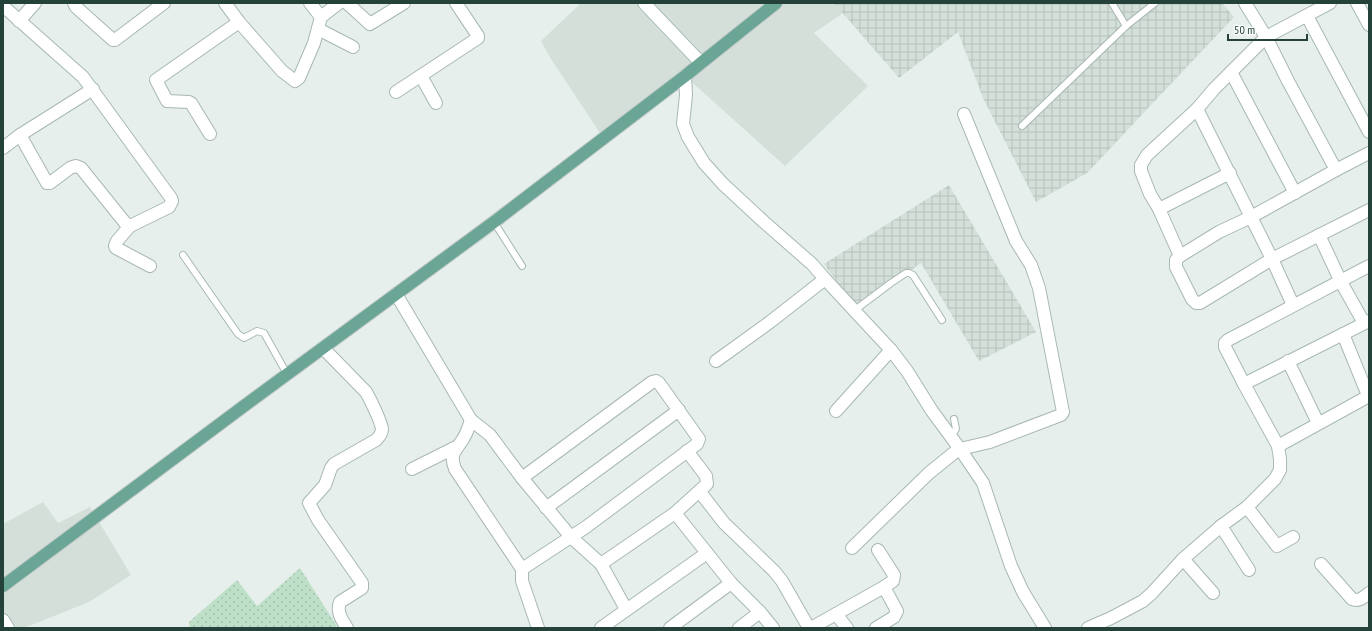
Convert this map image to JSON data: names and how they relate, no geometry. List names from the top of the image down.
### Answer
{
  "scale_bar": "50 m"
}
